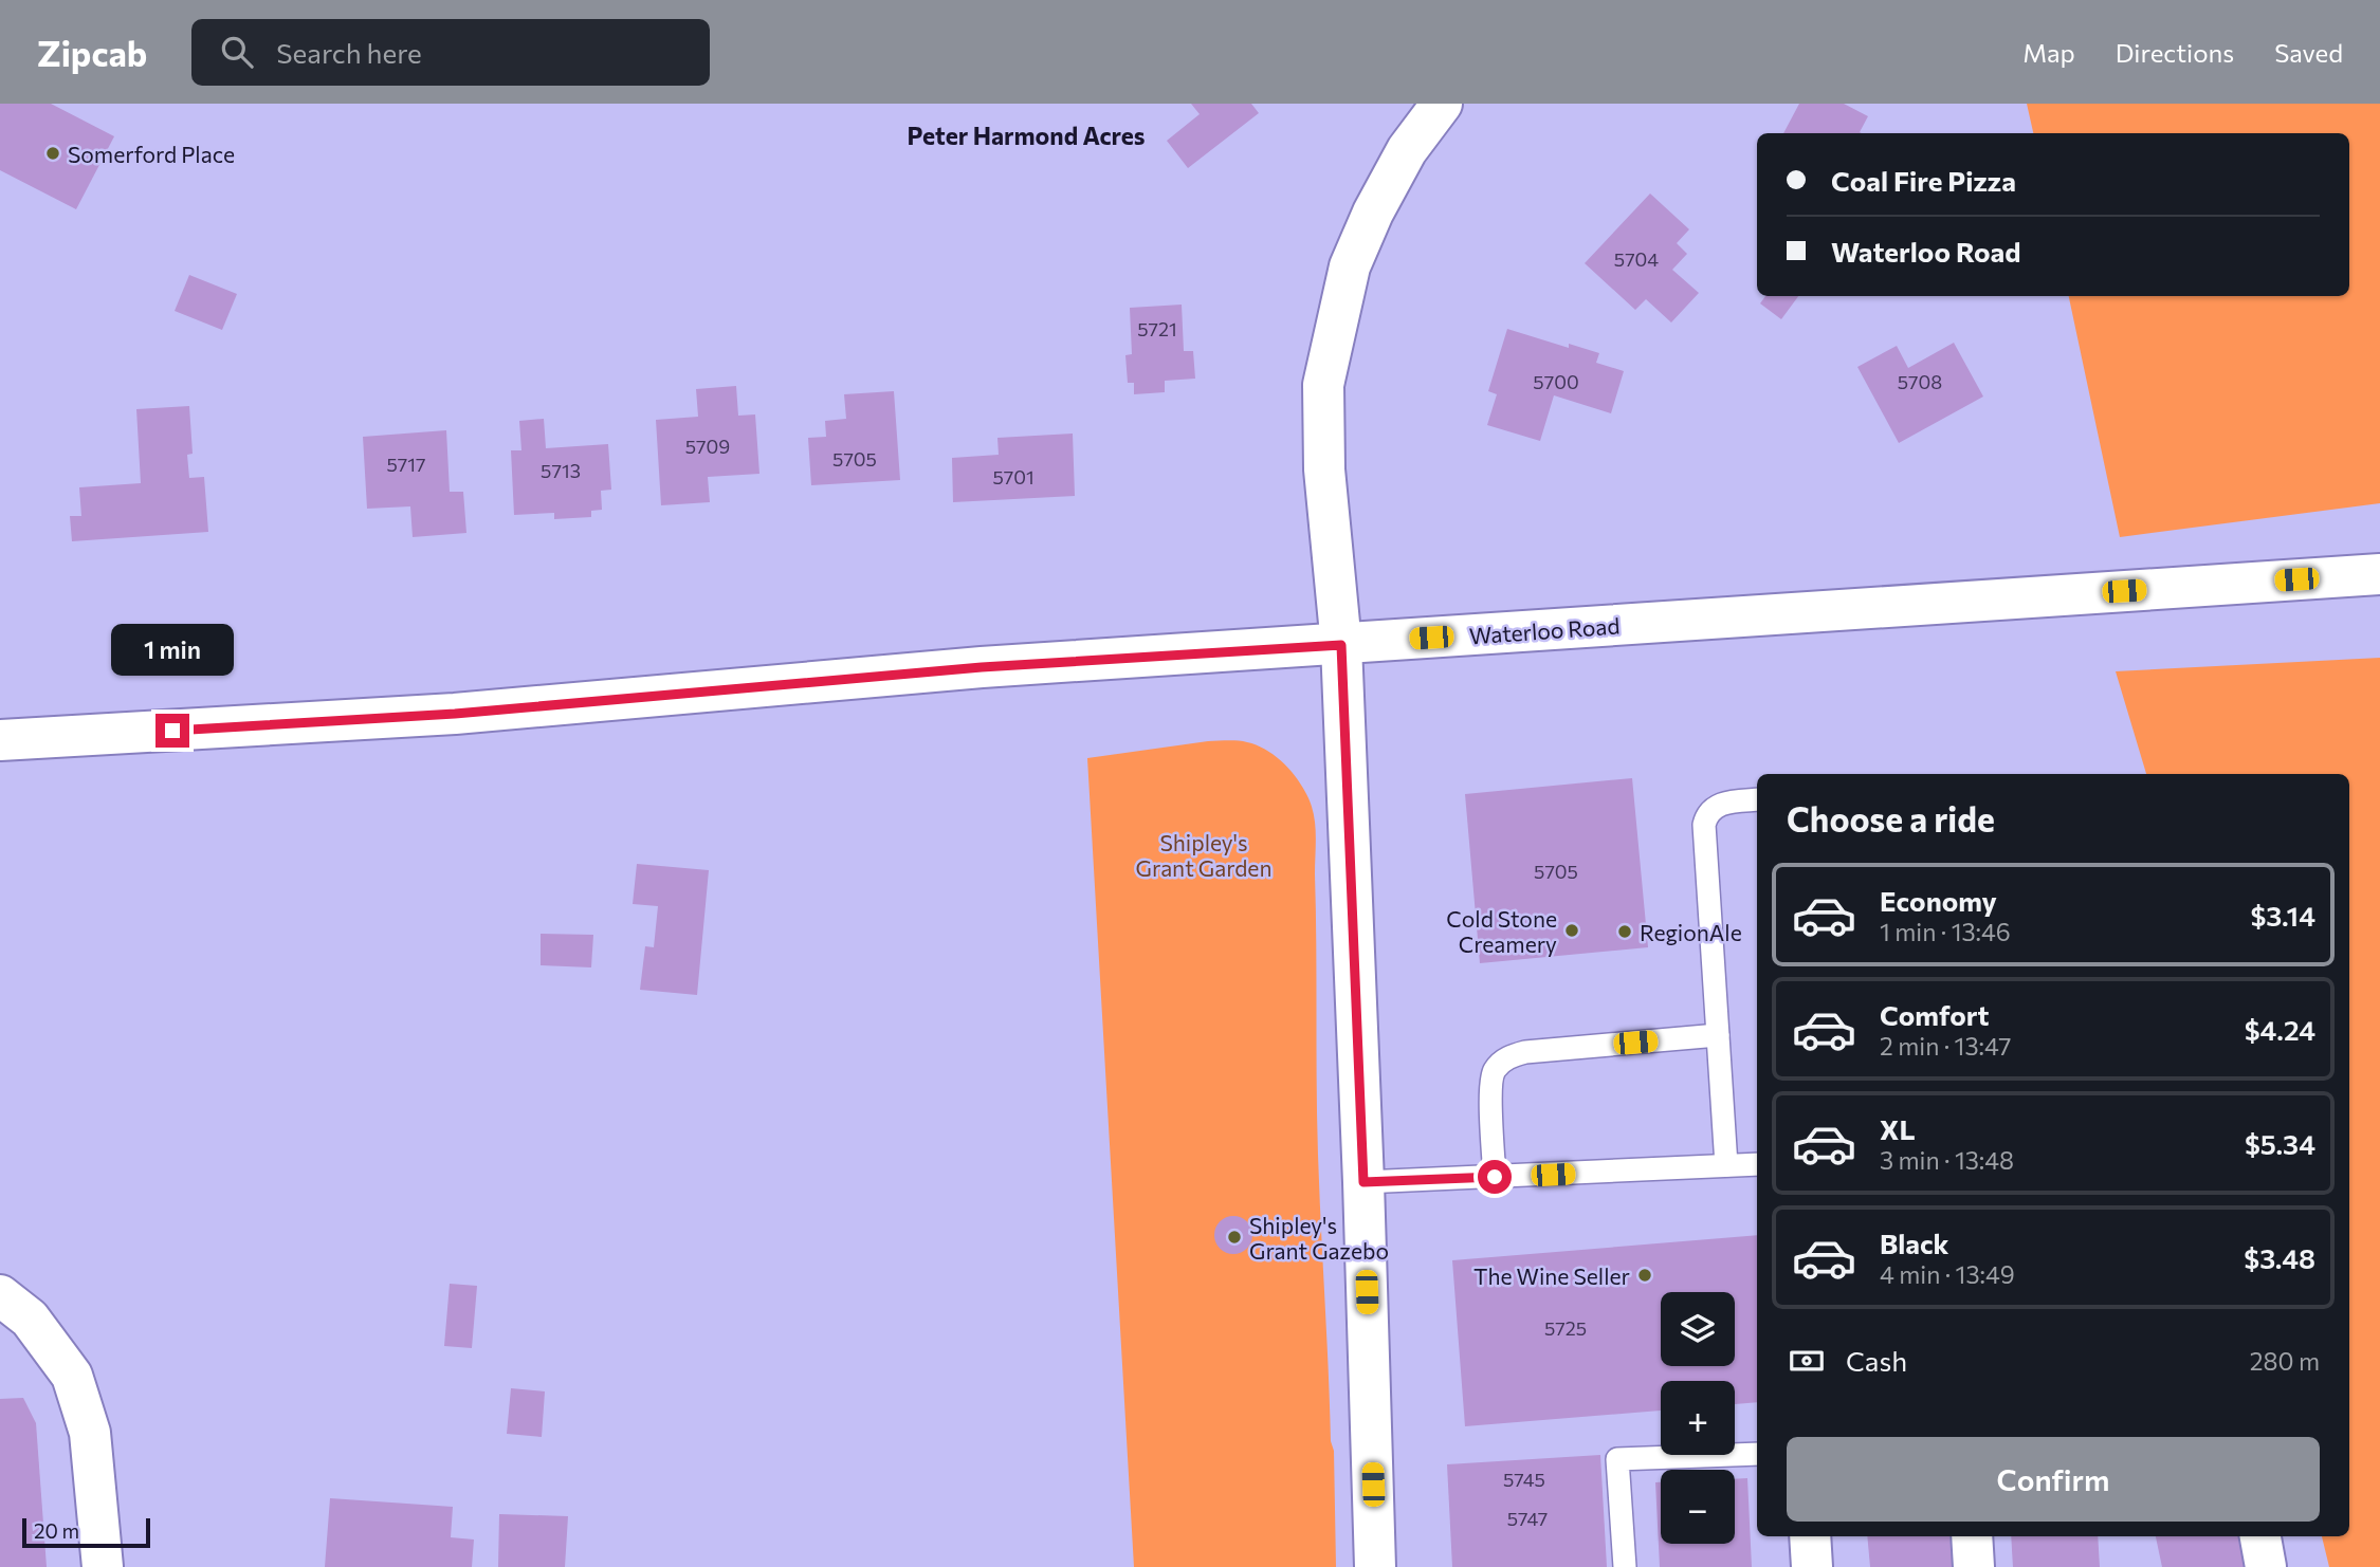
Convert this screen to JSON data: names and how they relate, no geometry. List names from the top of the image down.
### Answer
{
  "streets": {
    "main road": ["Waterloo Road"]
  },
  "districts": ["Peter Harmond Acres"],
  "parks": ["Shipley's Grant Garden"],
  "places": [
    "Somerford Place",
    "Cold Stone Creamery",
    "RegionAle",
    "Shipley's Grant Gazebo",
    "The Wine Seller"
  ],
  "house_numbers": [
    "5704",
    "5721",
    "5700",
    "5708",
    "5709",
    "5705",
    "5717",
    "5713",
    "5701",
    "5705",
    "5725",
    "5745",
    "5747"
  ],
  "scale_bar": "20 m",
  "page": {
    "header": "Zipcab",
    "search": "Search here",
    "nav": ["Map", "Directions", "Saved"],
    "banner": ["Coal Fire Pizza", "Waterloo Road"],
    "bubble": "1 min",
    "heading": "Choose a ride",
    "list": [
      {
        "name": "Economy",
        "note": "1 min · 13:46",
        "value": "$3.14"
      },
      {
        "name": "Comfort",
        "note": "2 min · 13:47",
        "value": "$4.24"
      },
      {
        "name": "XL",
        "note": "3 min · 13:48",
        "value": "$5.34"
      },
      {
        "name": "Black",
        "note": "4 min · 13:49",
        "value": "$3.48"
      }
    ],
    "map_buttons": ["+", "−"],
    "pay": ["Cash", "280 m"],
    "buttons": "Confirm",
    "scale": "20 m"
  }
}
